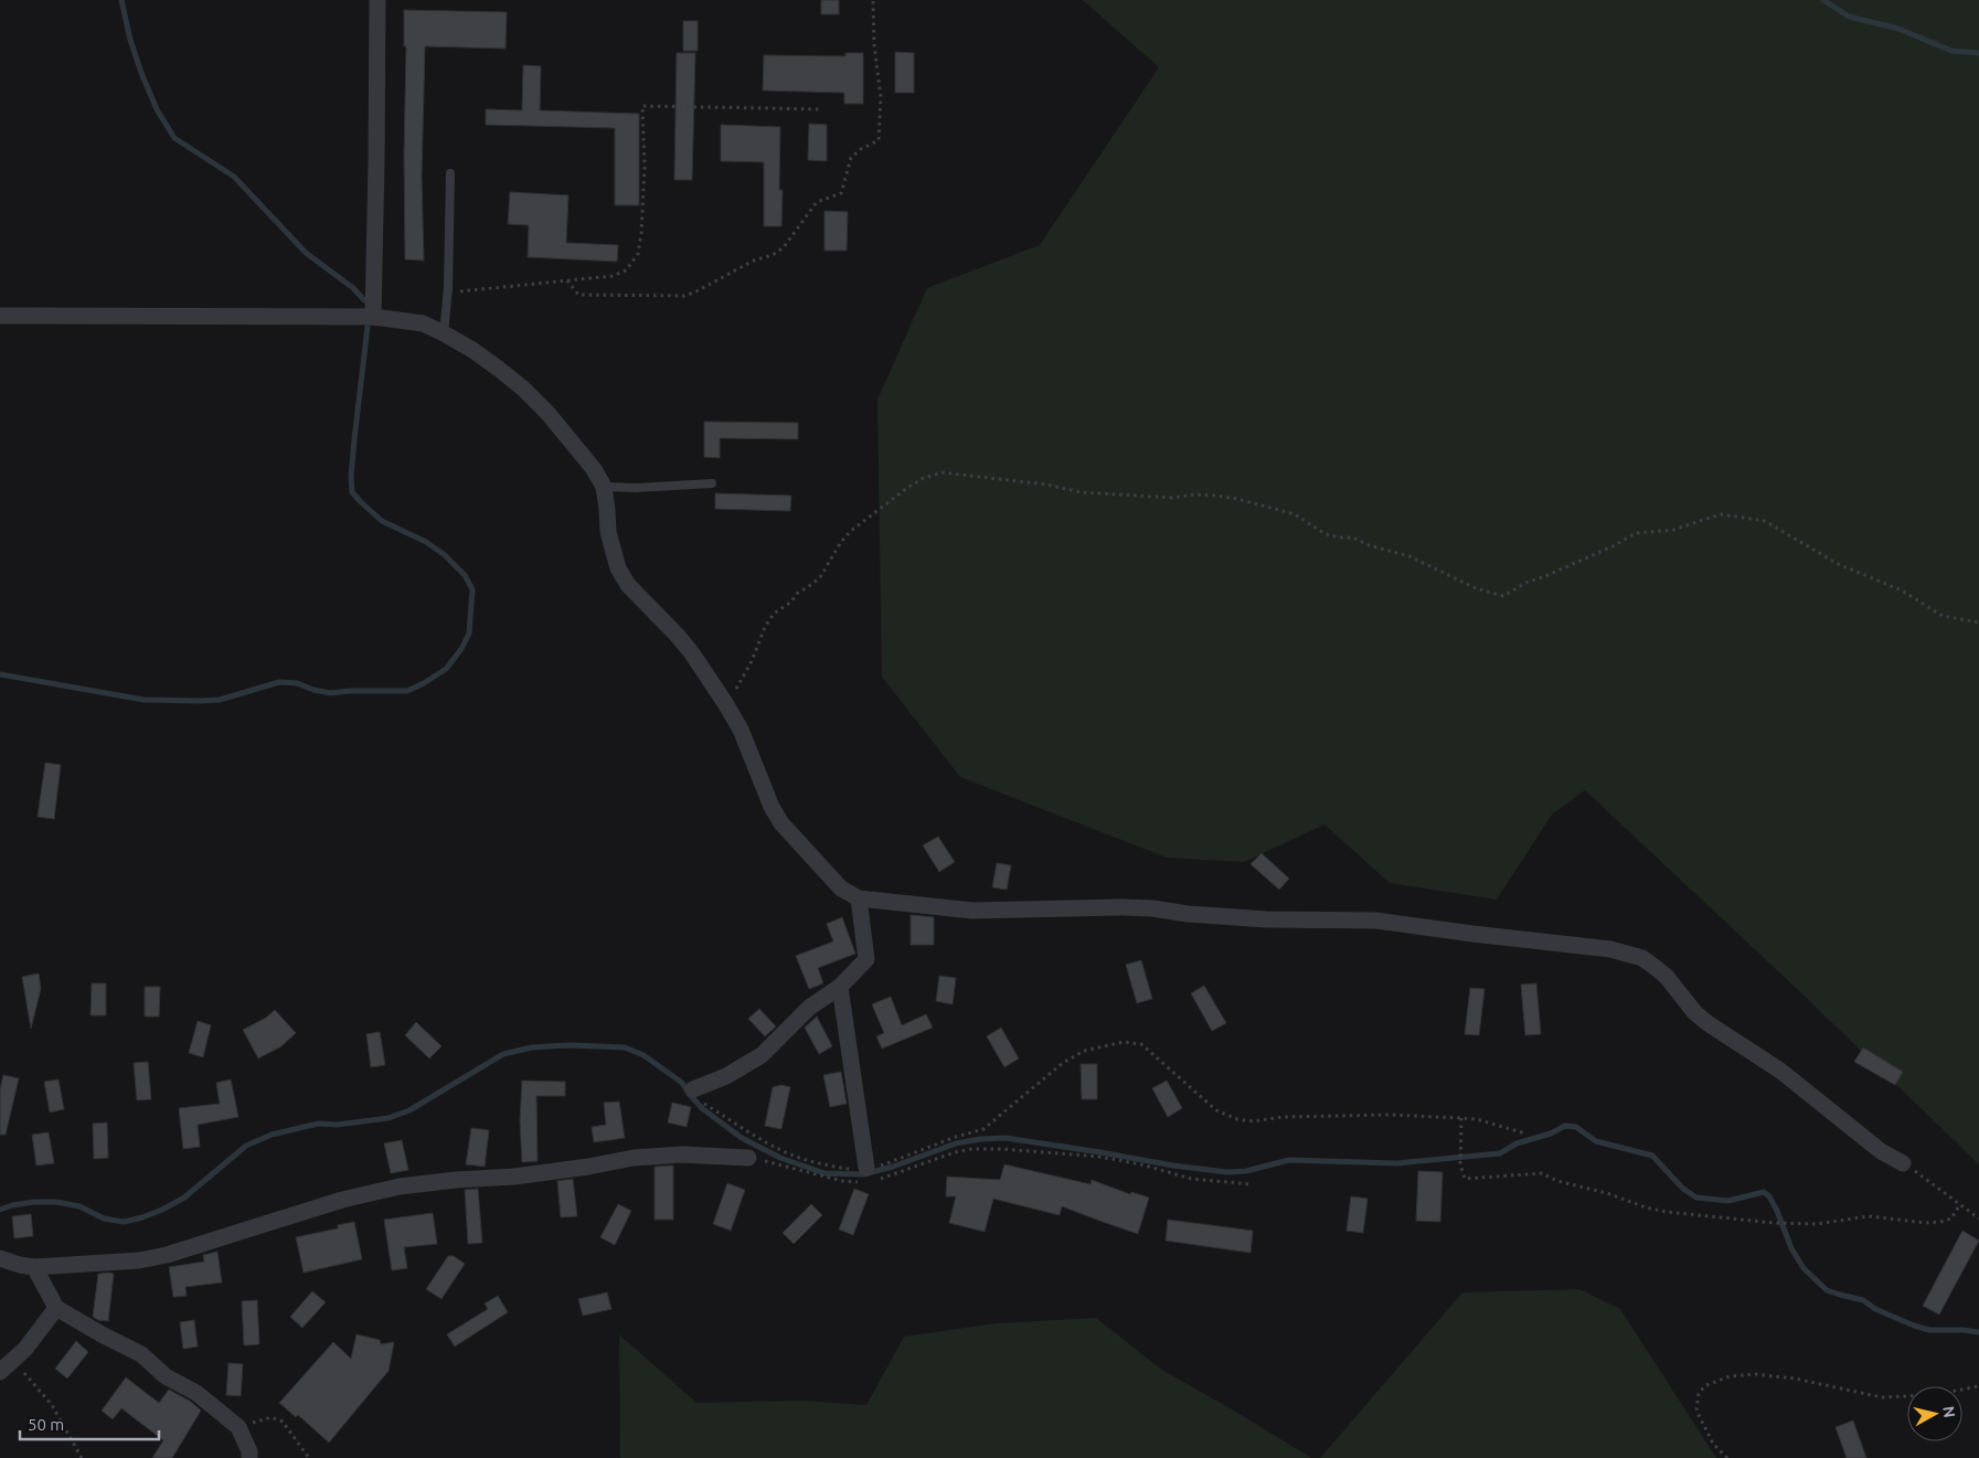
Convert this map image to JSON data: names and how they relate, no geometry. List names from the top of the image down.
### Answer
{
  "scale_bar": "50 m",
  "north": "right"
}
